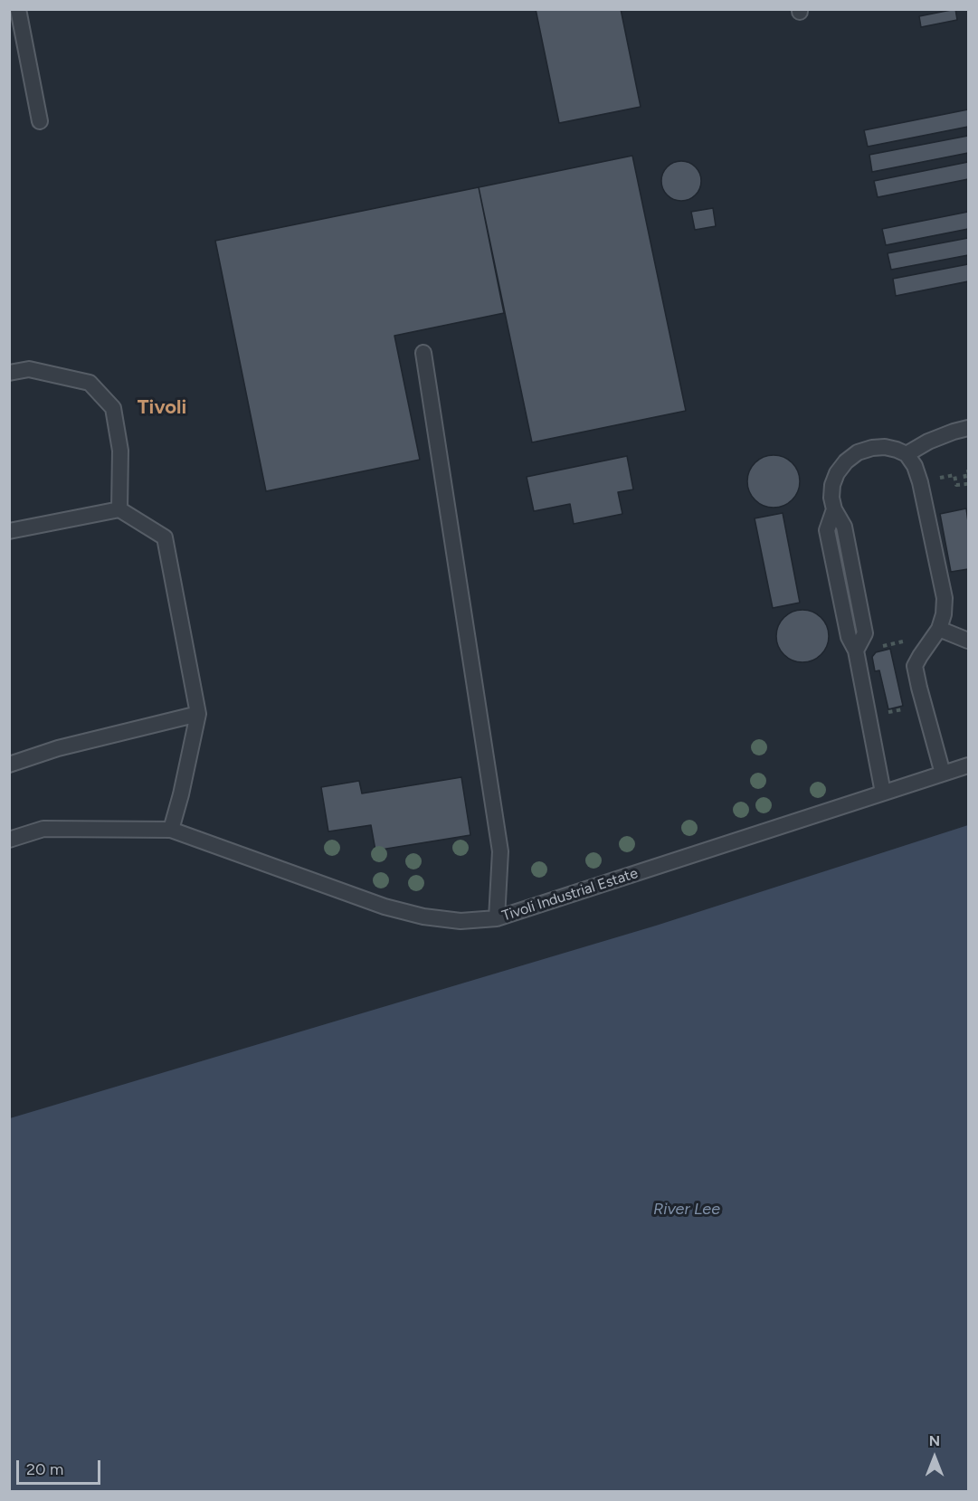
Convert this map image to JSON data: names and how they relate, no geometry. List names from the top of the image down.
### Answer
{
  "streets": {
    "lane": ["Tivoli Industrial Estate"]
  },
  "districts": ["Tivoli"],
  "water": ["River Lee"],
  "scale_bar": "20 m",
  "north": "top"
}
